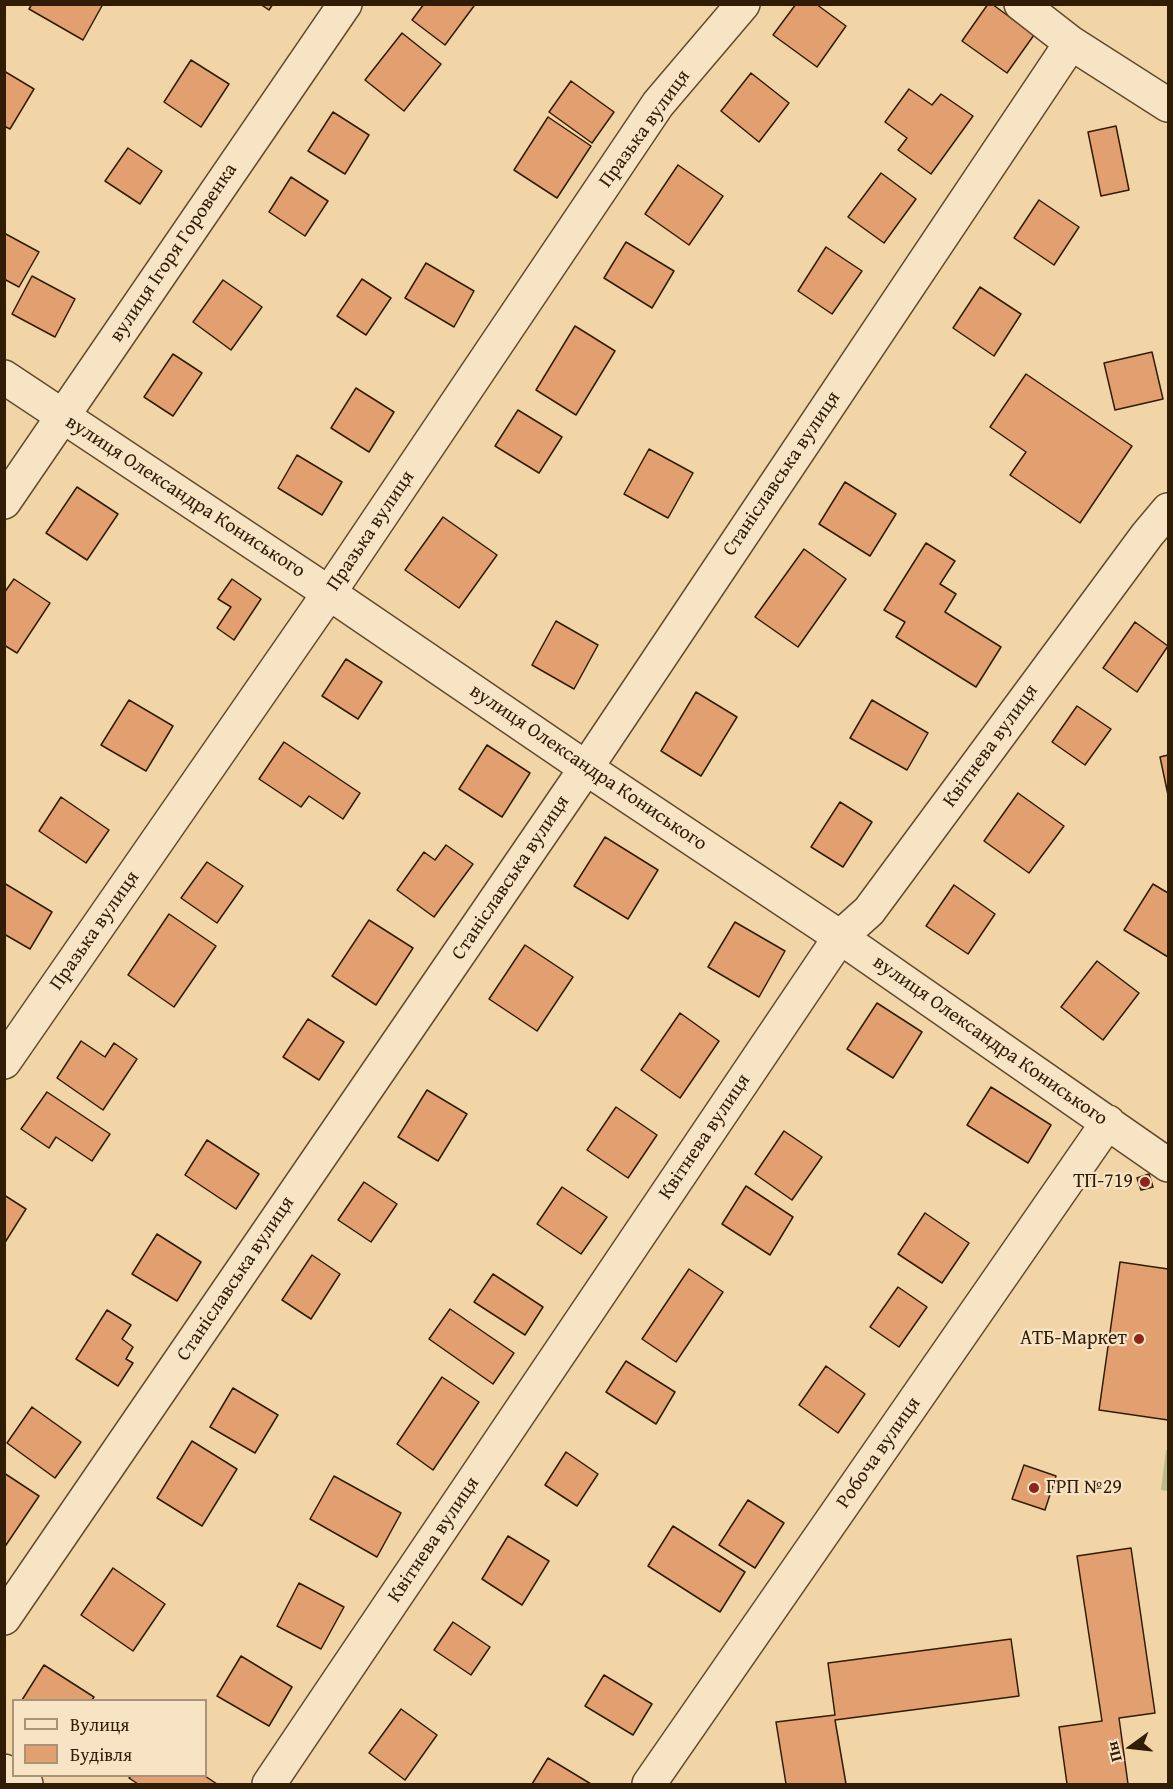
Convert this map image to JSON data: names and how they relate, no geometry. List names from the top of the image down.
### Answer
{
  "streets": {
    "street": [
      "Празька вулиця",
      "вулиця Ігоря Горовенка",
      "Станіславська вулиця",
      "вулиця Олександра Кониського",
      "Квітнева вулиця",
      "Робоча вулиця"
    ]
  },
  "crossings": [
    ["Празька вулиця", "вулиця Олександра Кониського"],
    ["вулиця Ігоря Горовенка", "вулиця Олександра Кониського"],
    ["Станіславська вулиця", "вулиця Олександра Кониського"],
    ["вулиця Олександра Кониського", "Квітнева вулиця"],
    ["вулиця Олександра Кониського", "Робоча вулиця"]
  ],
  "places": ["ТП-719", "АТБ-Маркет", "ГРП №29"],
  "legend": ["Вулиця", "Будівля"],
  "north": "left"
}
